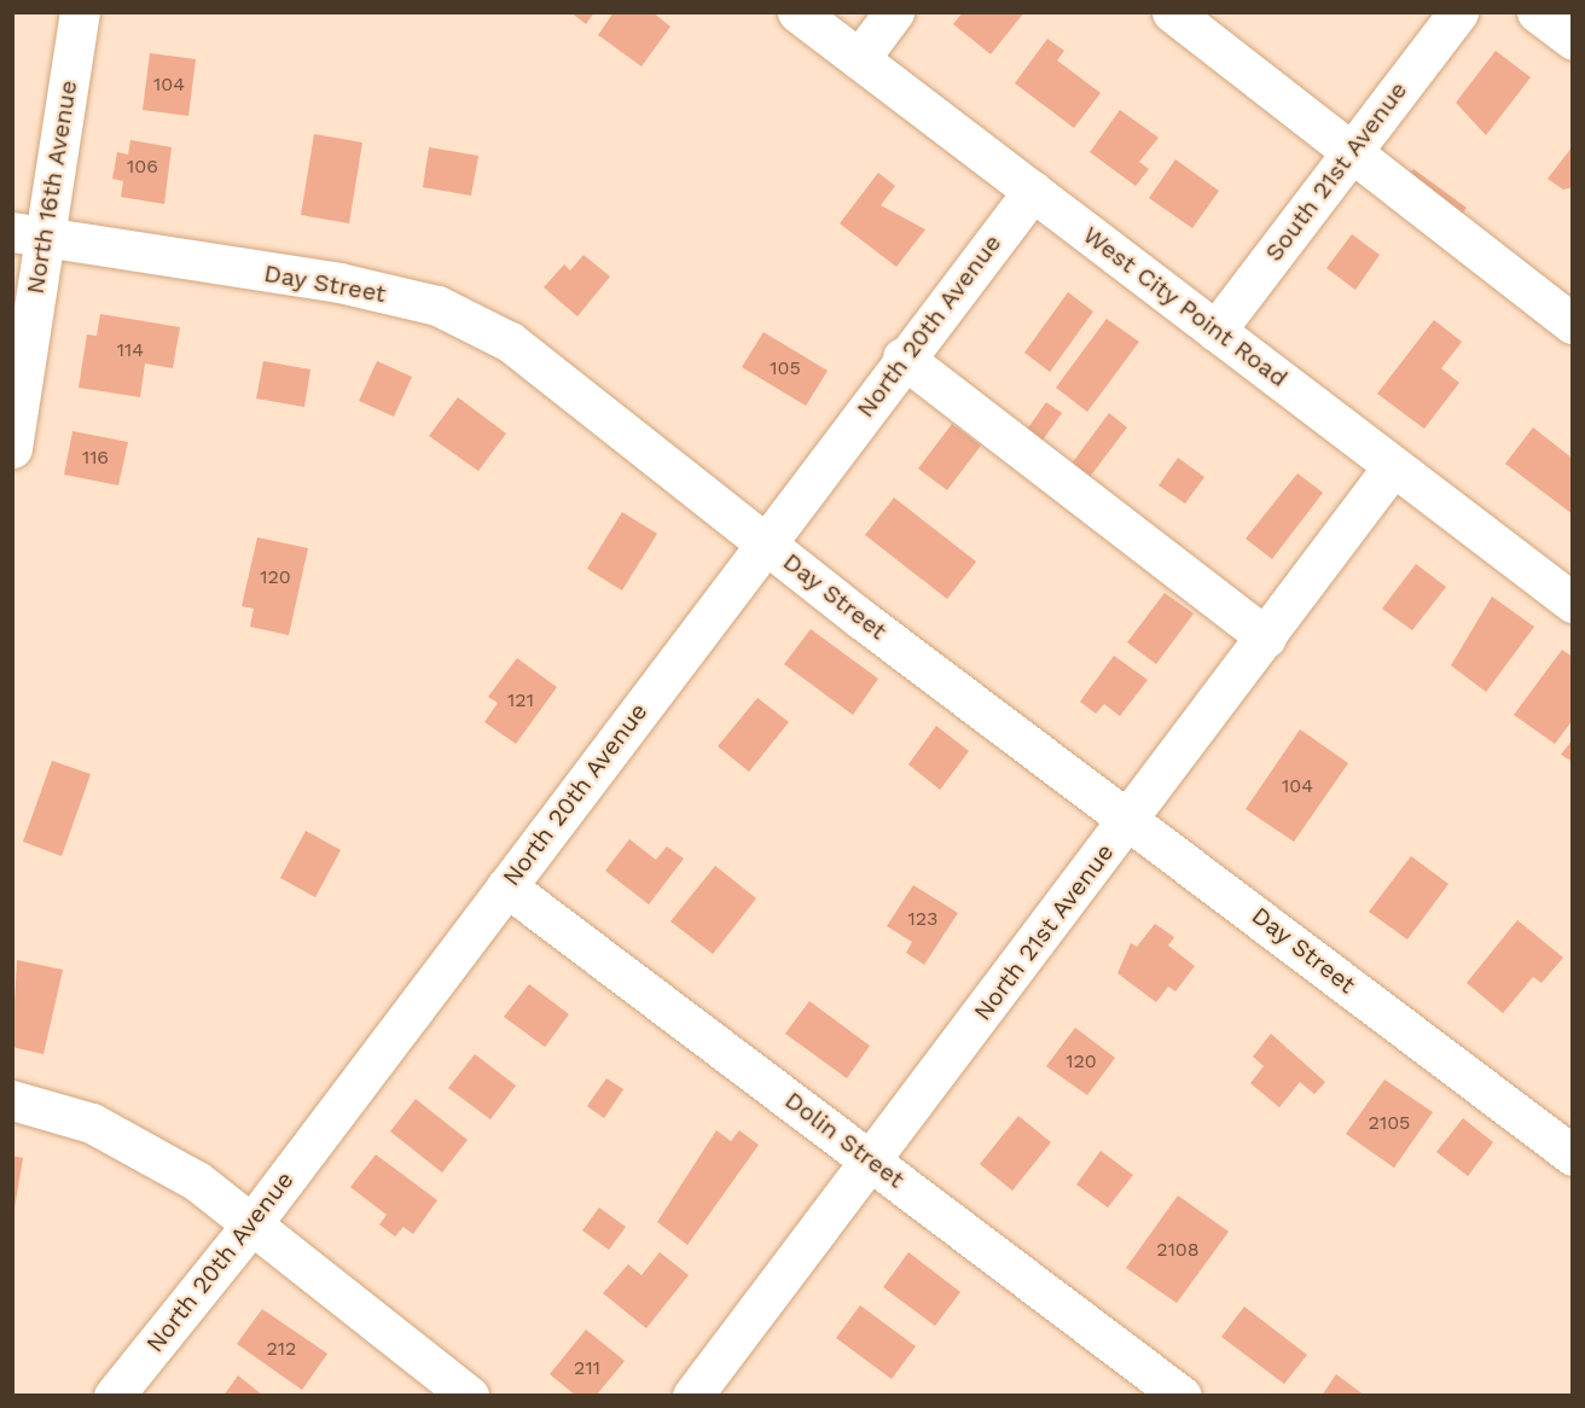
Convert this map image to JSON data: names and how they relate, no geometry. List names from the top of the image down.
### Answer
{
  "streets": {
    "street": [
      "South 21st Avenue",
      "North 16th Avenue",
      "Day Street",
      "West City Point Road",
      "North 20th Avenue",
      "North 21st Avenue",
      "Dolin Street"
    ]
  },
  "crossings": [
    ["South 21st Avenue", "West City Point Road"],
    ["North 16th Avenue", "Day Street"],
    ["Day Street", "North 20th Avenue"],
    ["Day Street", "North 21st Avenue"],
    ["West City Point Road", "North 20th Avenue"],
    ["West City Point Road", "North 21st Avenue"],
    ["North 20th Avenue", "Dolin Street"],
    ["North 21st Avenue", "Dolin Street"]
  ],
  "house_numbers": [
    "104",
    "106",
    "114",
    "105",
    "116",
    "120",
    "121",
    "104",
    "123",
    "120",
    "2105",
    "2108",
    "212",
    "211"
  ]
}
